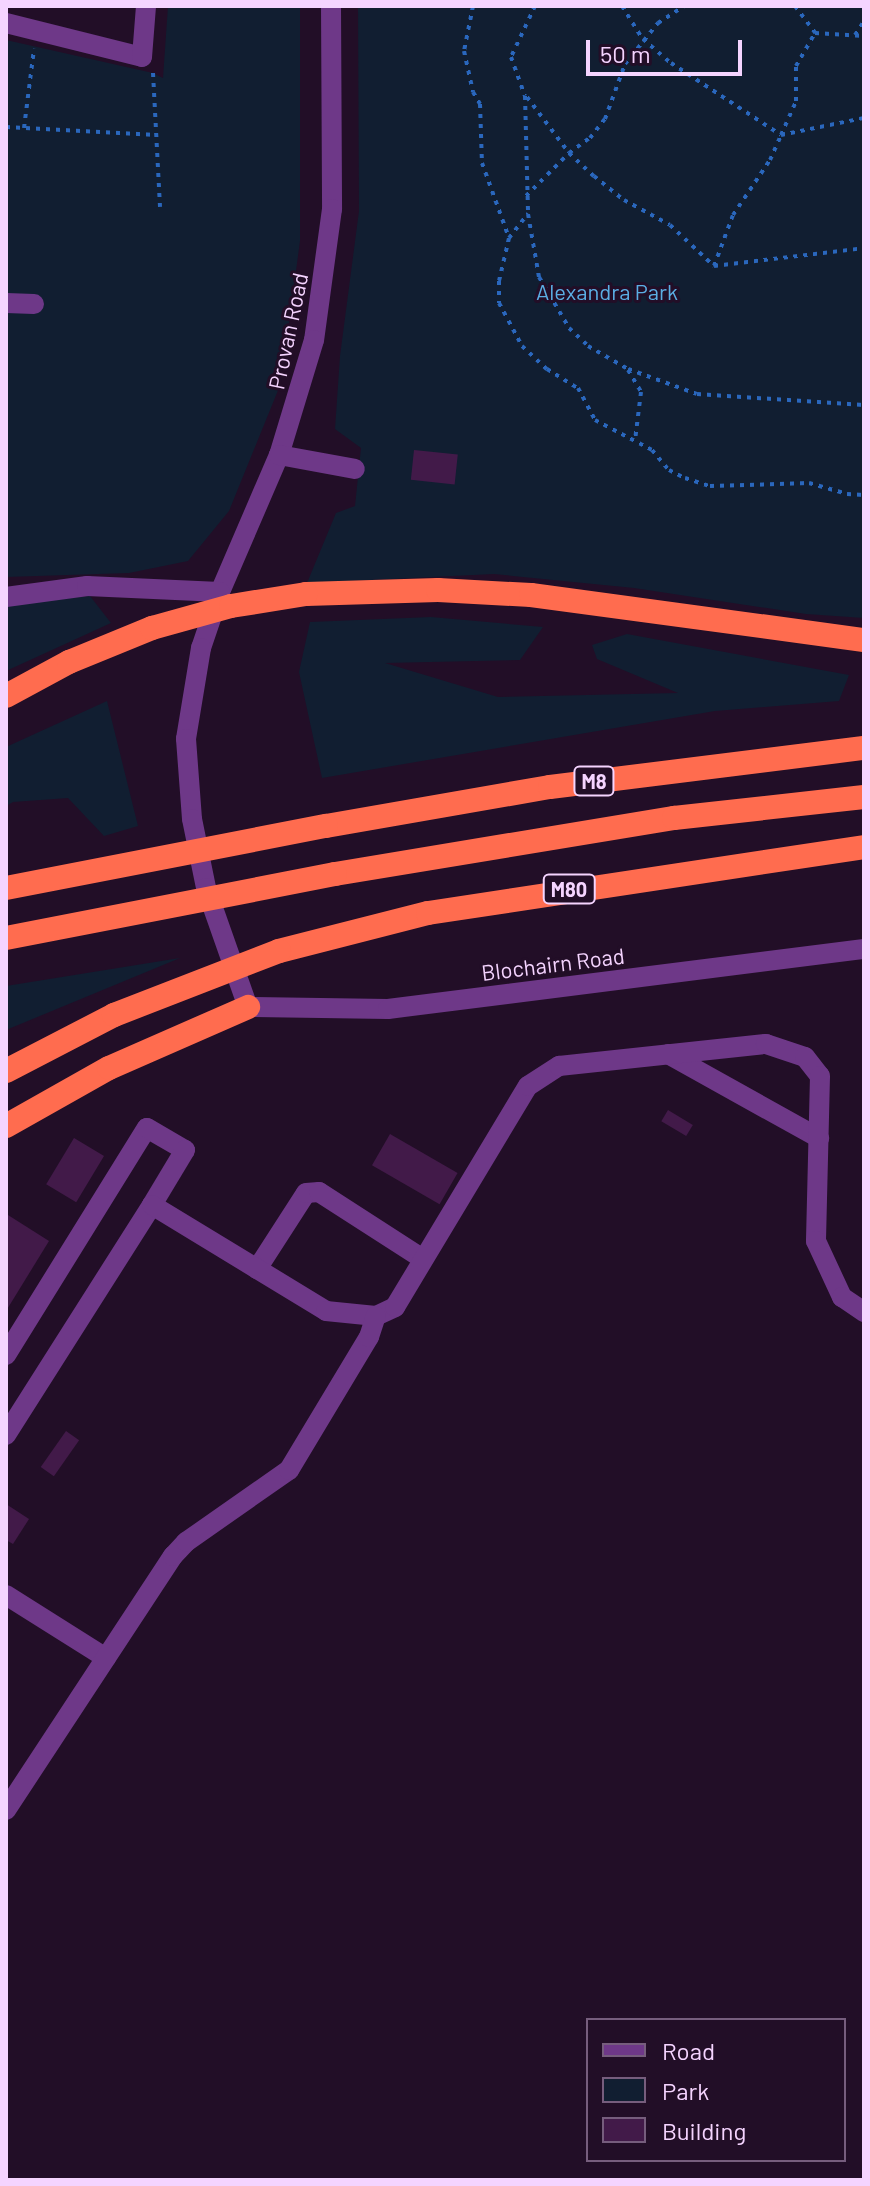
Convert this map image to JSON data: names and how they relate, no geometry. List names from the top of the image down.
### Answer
{
  "streets": {
    "highway": ["M8", "M80"],
    "street": ["Provan Road", "Blochairn Road"]
  },
  "crossings": [
    ["Provan Road", "Blochairn Road"]
  ],
  "parks": ["Alexandra Park"],
  "legend": ["Road", "Park", "Building"],
  "scale_bar": "50 m"
}
